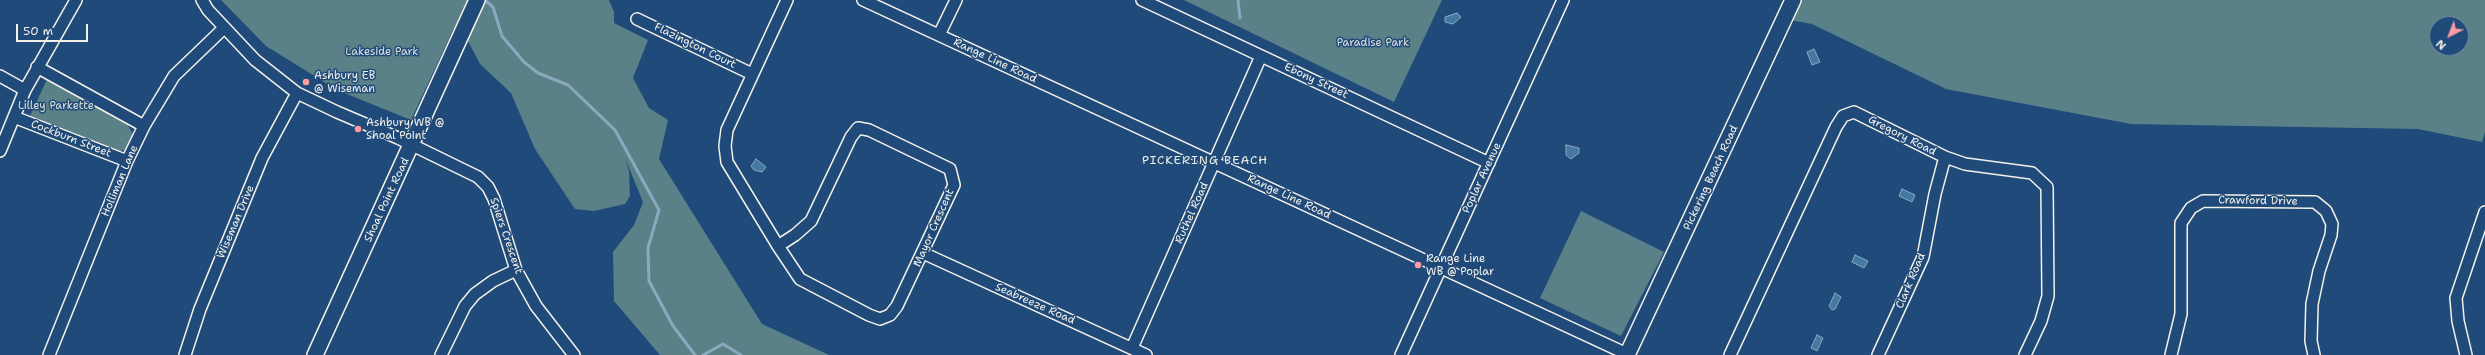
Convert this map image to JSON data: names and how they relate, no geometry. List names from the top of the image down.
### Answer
{
  "streets": {
    "street": [
      "Flazington Court",
      "Range Line Road",
      "Ebony Street",
      "Gregory Road",
      "Cockburn Street",
      "Poplar Avenue",
      "Pickering Beach Road",
      "Holliman Lane",
      "Shoal Point Road",
      "Crawford Drive",
      "Ruthel Road",
      "Wiseman Drive",
      "Mayor Crescent",
      "Spiers Crescent",
      "Clark Road",
      "Seabreeze Road"
    ]
  },
  "crossings": [
    ["Flazington Court", "Mayor Crescent"],
    ["Range Line Road", "Poplar Avenue"],
    ["Range Line Road", "Pickering Beach Road"],
    ["Range Line Road", "Ruthel Road"],
    ["Ebony Street", "Poplar Avenue"],
    ["Ebony Street", "Ruthel Road"],
    ["Gregory Road", "Clark Road"],
    ["Cockburn Street", "Holliman Lane"],
    ["Holliman Lane", "Spiers Crescent"],
    ["Shoal Point Road", "Spiers Crescent"],
    ["Ruthel Road", "Seabreeze Road"],
    ["Wiseman Drive", "Spiers Crescent"],
    ["Mayor Crescent", "Seabreeze Road"]
  ],
  "districts": ["PICKERING BEACH"],
  "parks": ["Paradise Park", "Lakeside Park", "Lilley Parkette"],
  "places": ["Ashbury EB @ Wiseman", "Ashbury WB @ Shoal Point", "Range Line WB @ Poplar"],
  "scale_bar": "50 m",
  "north": "bottom left"
}
